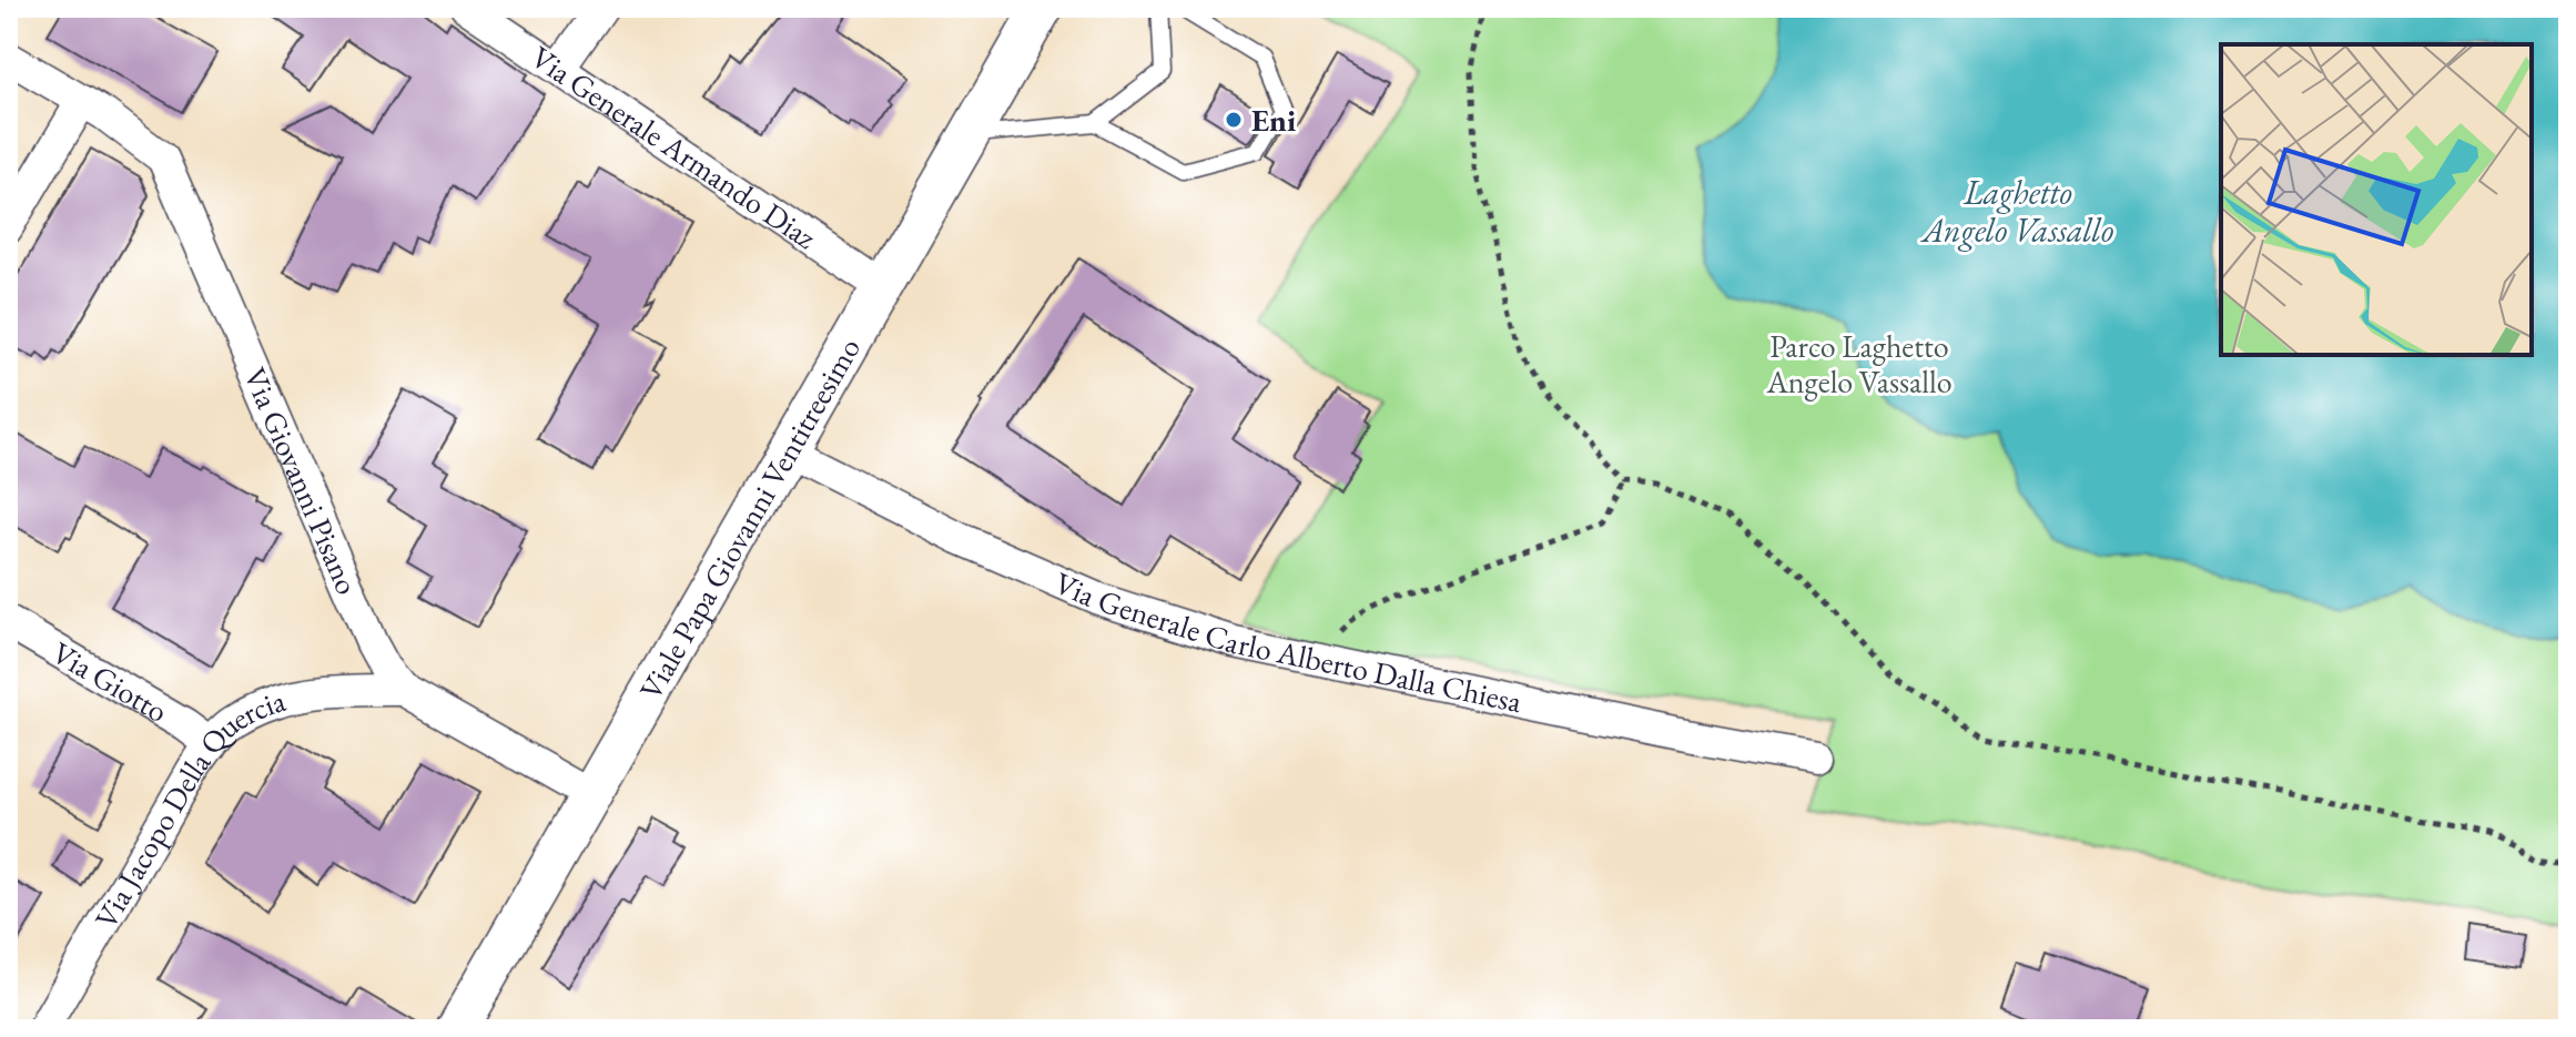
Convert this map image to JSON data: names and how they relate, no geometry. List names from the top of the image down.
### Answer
{
  "streets": {
    "street": [
      "Via Generale Armando Diaz",
      "Via Giovanni Pisano",
      "Viale Papa Giovanni Ventitreesimo",
      "Via Generale Carlo Alberto Dalla Chiesa",
      "Via Giotto",
      "Via Jacopo Della Quercia"
    ]
  },
  "crossings": [
    ["Via Generale Armando Diaz", "Viale Papa Giovanni Ventitreesimo"],
    ["Via Giovanni Pisano", "Viale Papa Giovanni Ventitreesimo"],
    ["Via Giovanni Pisano", "Via Jacopo Della Quercia"],
    ["Viale Papa Giovanni Ventitreesimo", "Via Generale Carlo Alberto Dalla Chiesa"],
    ["Via Giotto", "Via Jacopo Della Quercia"]
  ],
  "water": ["Laghetto Angelo Vassallo"],
  "parks": ["Parco Laghetto Angelo Vassallo"],
  "places": ["Eni"]
}
